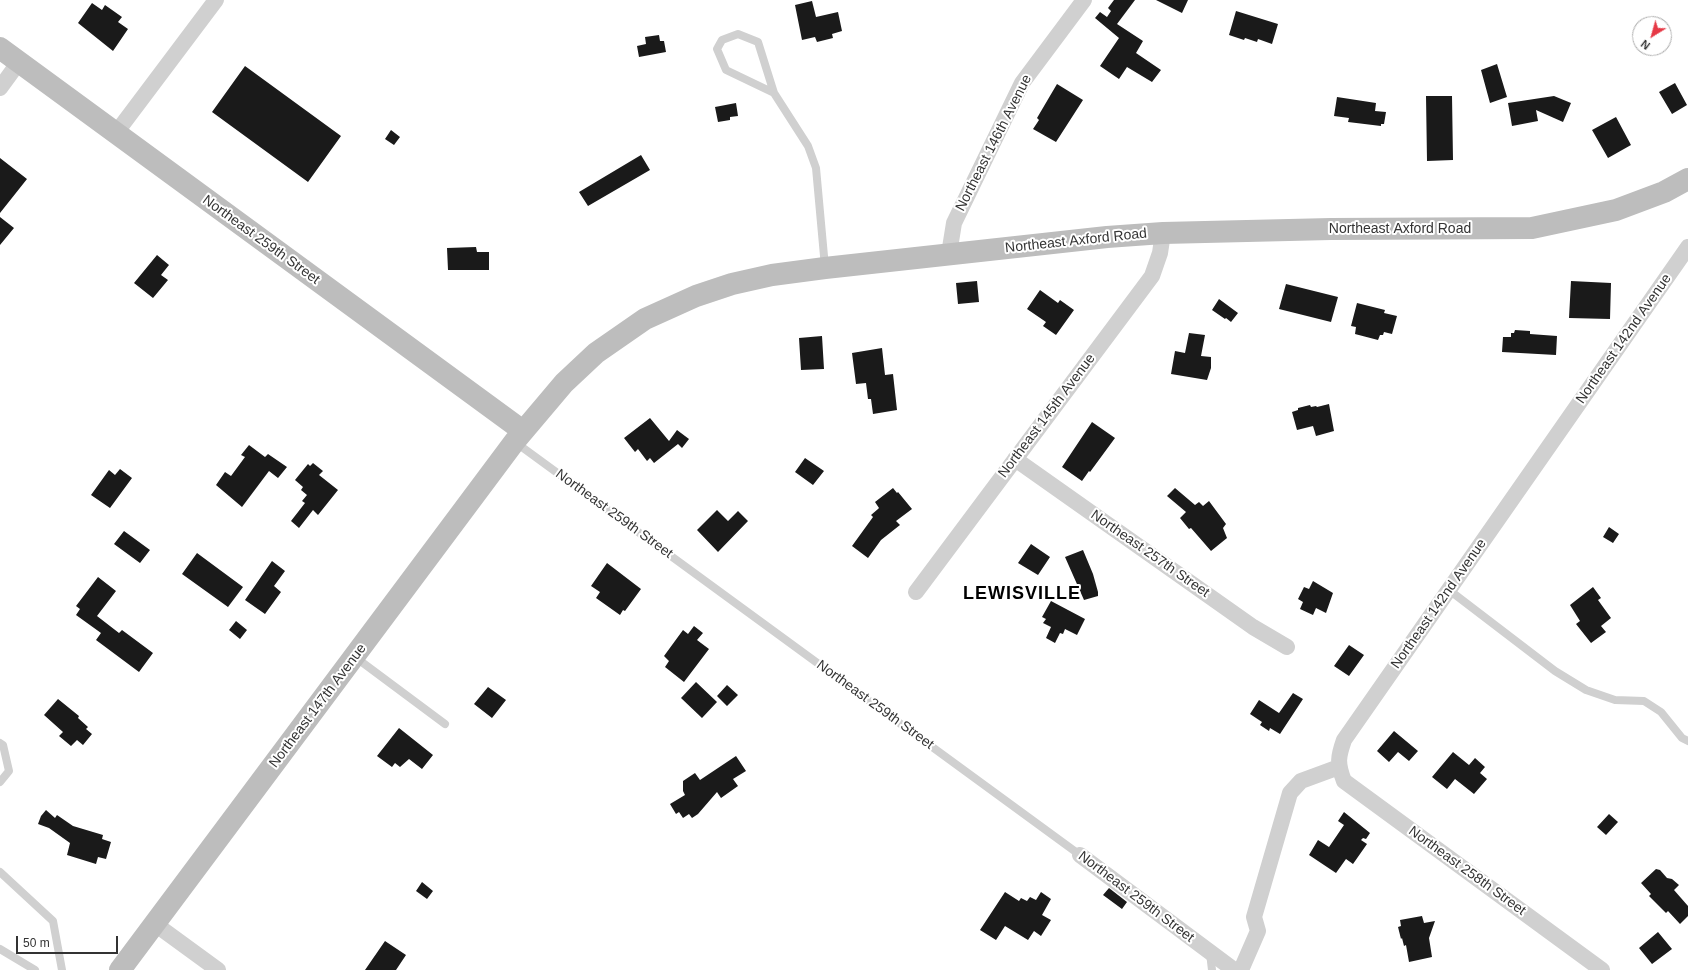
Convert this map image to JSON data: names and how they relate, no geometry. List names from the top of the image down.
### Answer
{
  "streets": {
    "main road": ["Northeast Axford Road", "Northeast 259th Street", "Northeast 147th Avenue"],
    "street": [
      "Northeast 146th Avenue",
      "Northeast 142nd Avenue",
      "Northeast 145th Avenue",
      "Northeast 257th Street",
      "Northeast 258th Street"
    ]
  },
  "crossings": [
    ["Northeast 146th Avenue", "Northeast Axford Road"],
    ["Northeast Axford Road", "Northeast 259th Street"],
    ["Northeast Axford Road", "Northeast 145th Avenue"],
    ["Northeast Axford Road", "Northeast 147th Avenue"],
    ["Northeast 259th Street", "Northeast 147th Avenue"],
    ["Northeast 142nd Avenue", "Northeast 258th Street"],
    ["Northeast 145th Avenue", "Northeast 257th Street"]
  ],
  "districts": ["LEWISVILLE"],
  "scale_bar": "50 m",
  "north": "bottom left"
}
